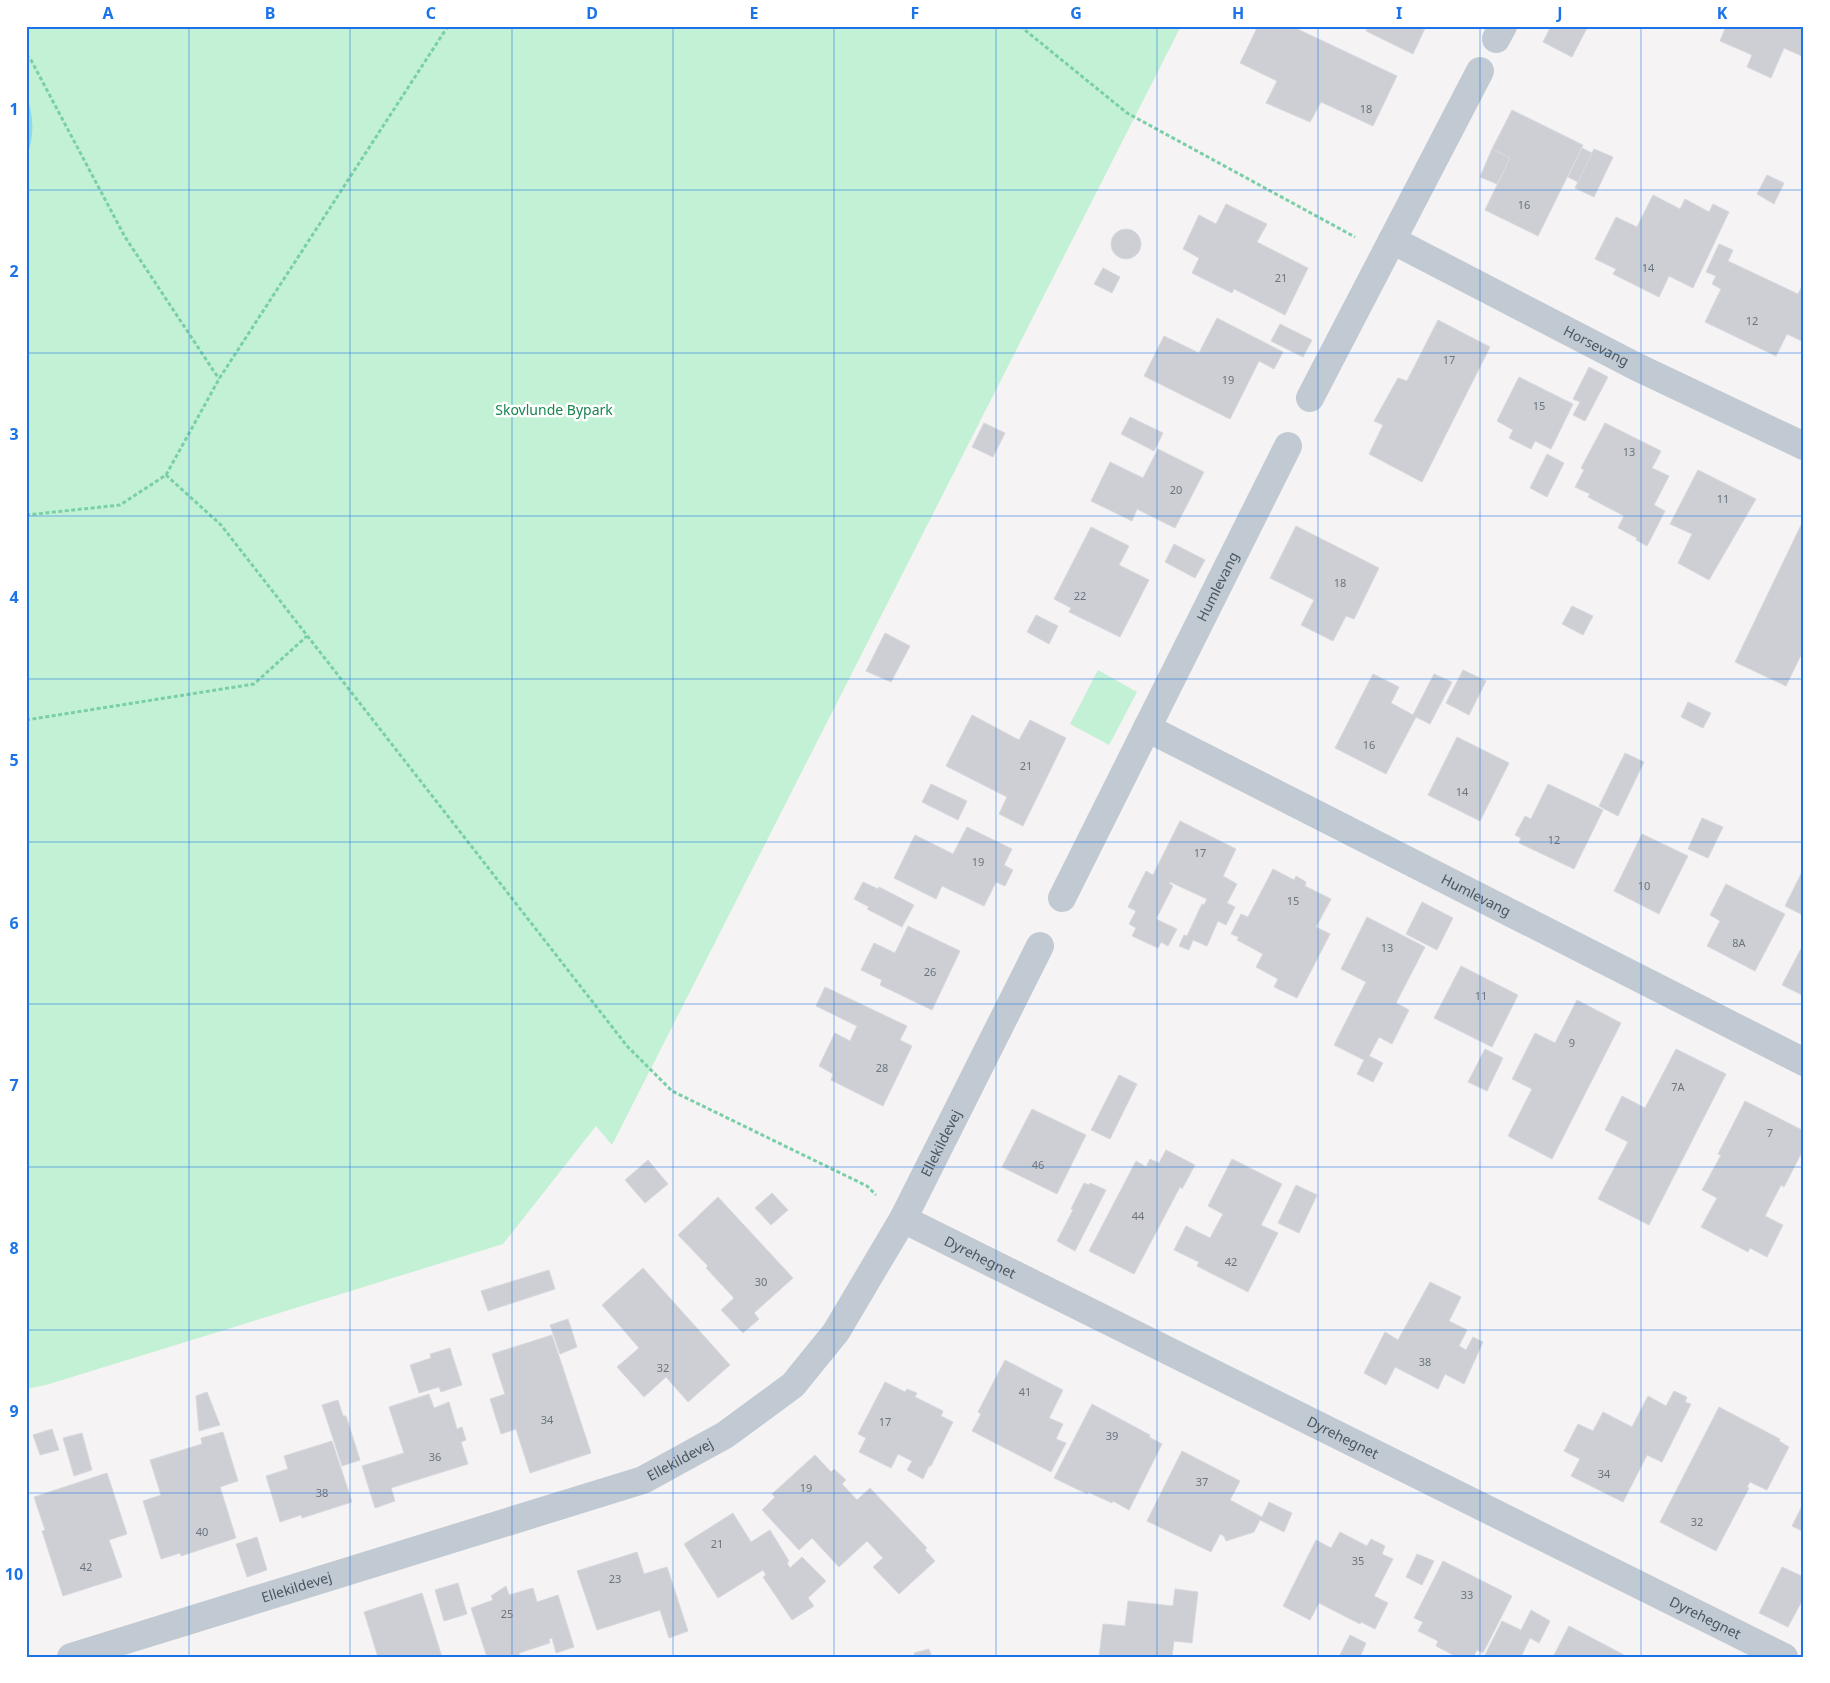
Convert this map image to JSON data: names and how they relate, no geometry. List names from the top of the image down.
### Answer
{
  "streets": {
    "street": [
      "Horsevang",
      "Humlevang",
      "Ellekildevej",
      "Dyrehegnet"
    ]
  },
  "crossings": [
    ["Ellekildevej", "Dyrehegnet"]
  ],
  "parks": ["Skovlunde Bypark"],
  "house_numbers": [
    "18",
    "16",
    "14",
    "21",
    "12",
    "17",
    "19",
    "15",
    "13",
    "20",
    "11",
    "18",
    "22",
    "16",
    "21",
    "14",
    "12",
    "17",
    "19",
    "10",
    "15",
    "8A",
    "13",
    "26",
    "11",
    "9",
    "28",
    "7A",
    "7",
    "46",
    "44",
    "42",
    "30",
    "38",
    "32",
    "41",
    "34",
    "17",
    "39",
    "36",
    "34",
    "37",
    "19",
    "38",
    "32",
    "40",
    "21",
    "35",
    "42",
    "23",
    "33",
    "25"
  ],
  "grid": {
    "columns": [
      "A",
      "B",
      "C",
      "D",
      "E",
      "F",
      "G",
      "H",
      "I",
      "J",
      "K"
    ],
    "rows": [
      "1",
      "2",
      "3",
      "4",
      "5",
      "6",
      "7",
      "8",
      "9",
      "10"
    ]
  }
}
